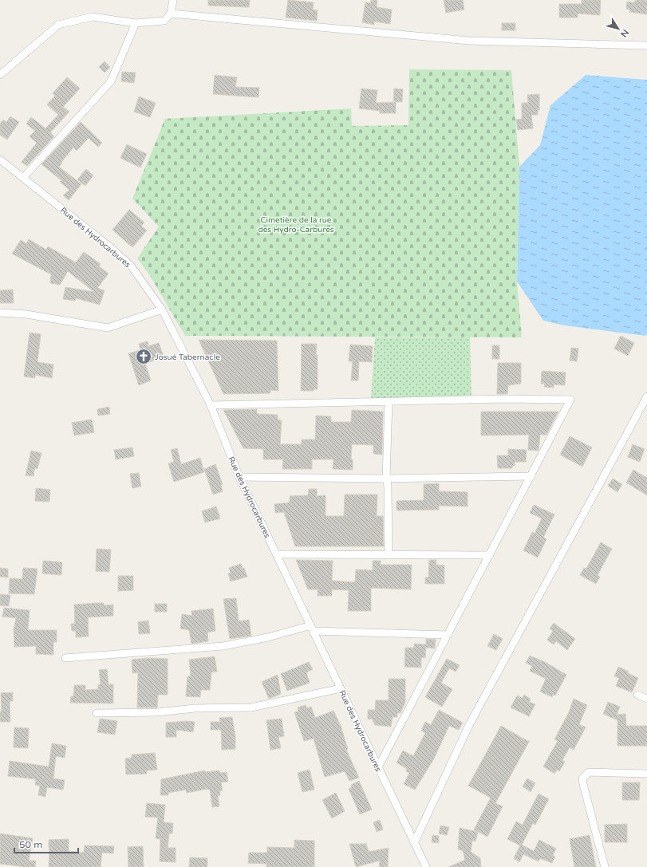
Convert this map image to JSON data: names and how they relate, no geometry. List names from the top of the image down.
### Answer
{
  "streets": {
    "street": ["Rue des Hydrocarbures"]
  },
  "parks": ["Cimetière de la rue des Hydro-Carbures"],
  "places": {
    "church": ["Josué Tabernacle"]
  },
  "scale_bar": "50 m",
  "north": "bottom right"
}
